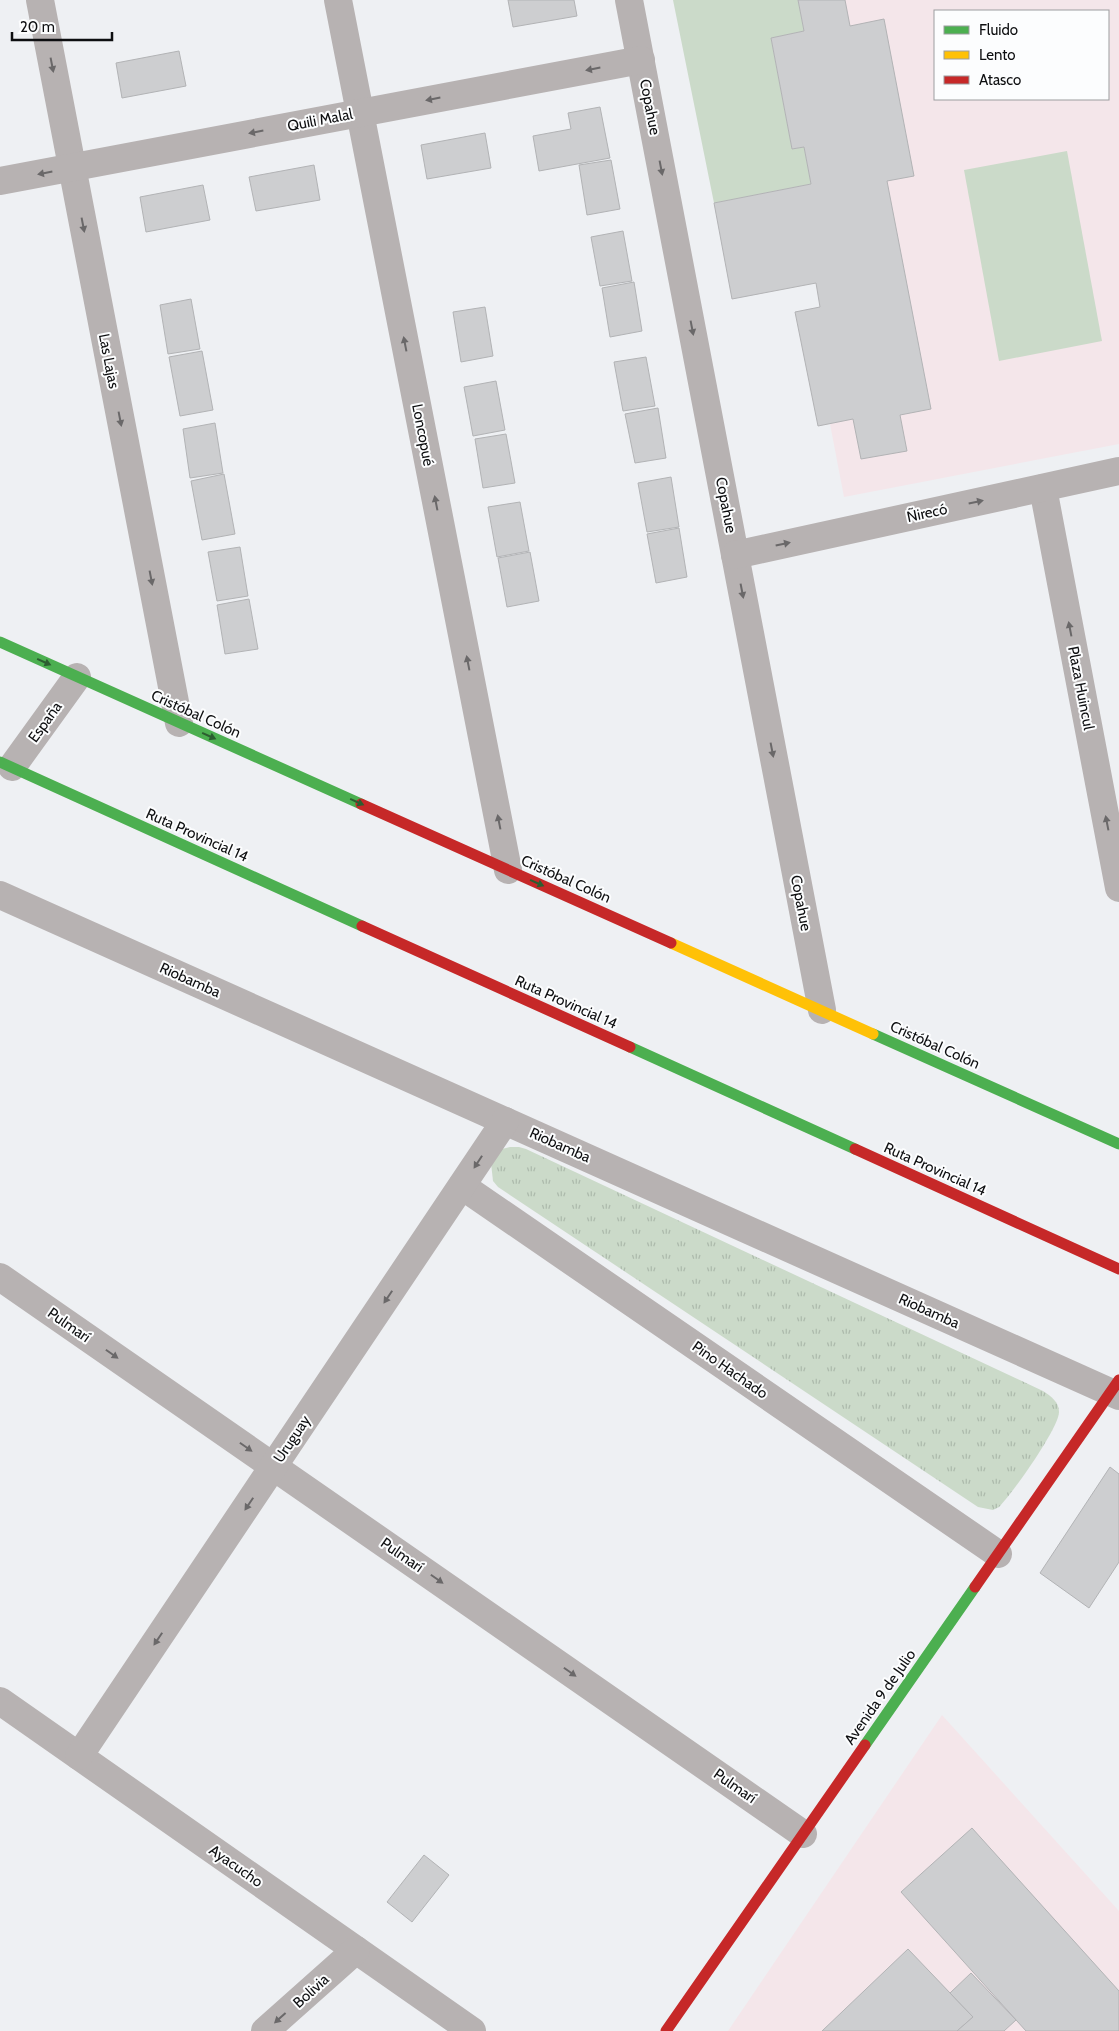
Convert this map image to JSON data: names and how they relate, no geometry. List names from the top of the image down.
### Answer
{
  "streets": {
    "street": [
      "Copahue",
      "Quili Malal",
      "Las Lajas",
      "Loncopué",
      "Ñirecó",
      "Plaza Huincul",
      "Cristóbal Colón",
      "España",
      "Ruta Provincial 14",
      "Riobamba",
      "Pulmarí",
      "Pino Hachado",
      "Uruguay",
      "Avenida 9 de Julio",
      "Ayacucho",
      "Bolivia"
    ]
  },
  "crossings": [
    ["Copahue", "Quili Malal"],
    ["Copahue", "Ñirecó"],
    ["Copahue", "Cristóbal Colón"],
    ["Quili Malal", "Las Lajas"],
    ["Quili Malal", "Loncopué"],
    ["Las Lajas", "Cristóbal Colón"],
    ["Loncopué", "Cristóbal Colón"],
    ["Ñirecó", "Plaza Huincul"],
    ["Cristóbal Colón", "España"],
    ["España", "Ruta Provincial 14"],
    ["Riobamba", "Uruguay"],
    ["Riobamba", "Avenida 9 de Julio"],
    ["Pulmarí", "Uruguay"],
    ["Pulmarí", "Avenida 9 de Julio"],
    ["Pino Hachado", "Uruguay"],
    ["Pino Hachado", "Avenida 9 de Julio"],
    ["Uruguay", "Ayacucho"],
    ["Ayacucho", "Bolivia"]
  ],
  "one_way": [
    "Copahue",
    "Quili Malal",
    "Las Lajas",
    "Loncopué",
    "Ñirecó",
    "Plaza Huincul",
    "Cristóbal Colón",
    "Pulmarí",
    "Uruguay",
    "Bolivia"
  ],
  "legend": ["Fluido", "Lento", "Atasco"],
  "scale_bar": "20 m"
}
